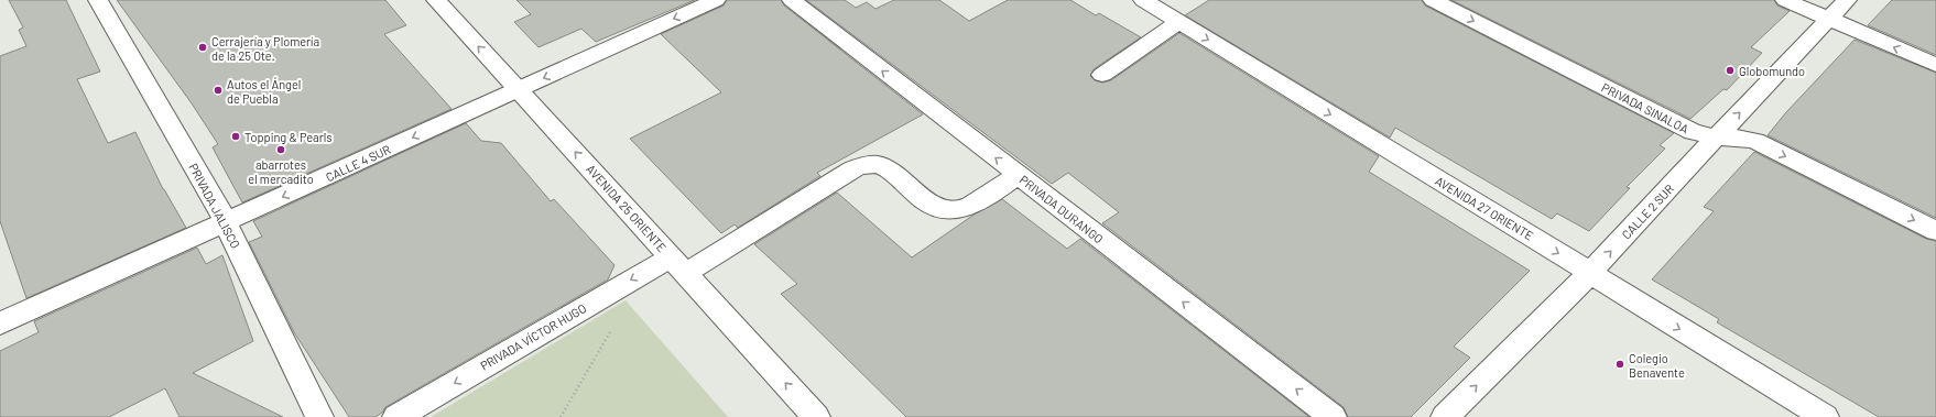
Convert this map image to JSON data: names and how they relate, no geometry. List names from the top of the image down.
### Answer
{
  "streets": {
    "street": [
      "PRIVADA SINALOA",
      "CALLE 4 SUR",
      "PRIVADA JALISCO",
      "AVENIDA 25 ORIENTE",
      "AVENIDA 27 ORIENTE",
      "PRIVADA DURANGO",
      "CALLE 2 SUR",
      "PRIVADA VÍCTOR HUGO"
    ]
  },
  "crossings": [
    ["PRIVADA SINALOA", "CALLE 2 SUR"],
    ["CALLE 4 SUR", "PRIVADA JALISCO"],
    ["CALLE 4 SUR", "AVENIDA 25 ORIENTE"],
    ["AVENIDA 25 ORIENTE", "PRIVADA VÍCTOR HUGO"],
    ["AVENIDA 27 ORIENTE", "CALLE 2 SUR"],
    ["PRIVADA DURANGO", "PRIVADA VÍCTOR HUGO"]
  ],
  "one_way": [
    "PRIVADA SINALOA",
    "CALLE 4 SUR",
    "AVENIDA 25 ORIENTE",
    "AVENIDA 27 ORIENTE",
    "PRIVADA DURANGO",
    "CALLE 2 SUR",
    "PRIVADA VÍCTOR HUGO"
  ],
  "places": [
    "Cerrajería y Plomería de la 25 Ote.",
    "Globomundo",
    "Autos el Ángel de Puebla",
    "Topping & Pearls",
    "abarrotes el mercadito",
    "Colegio Benavente"
  ]
}
